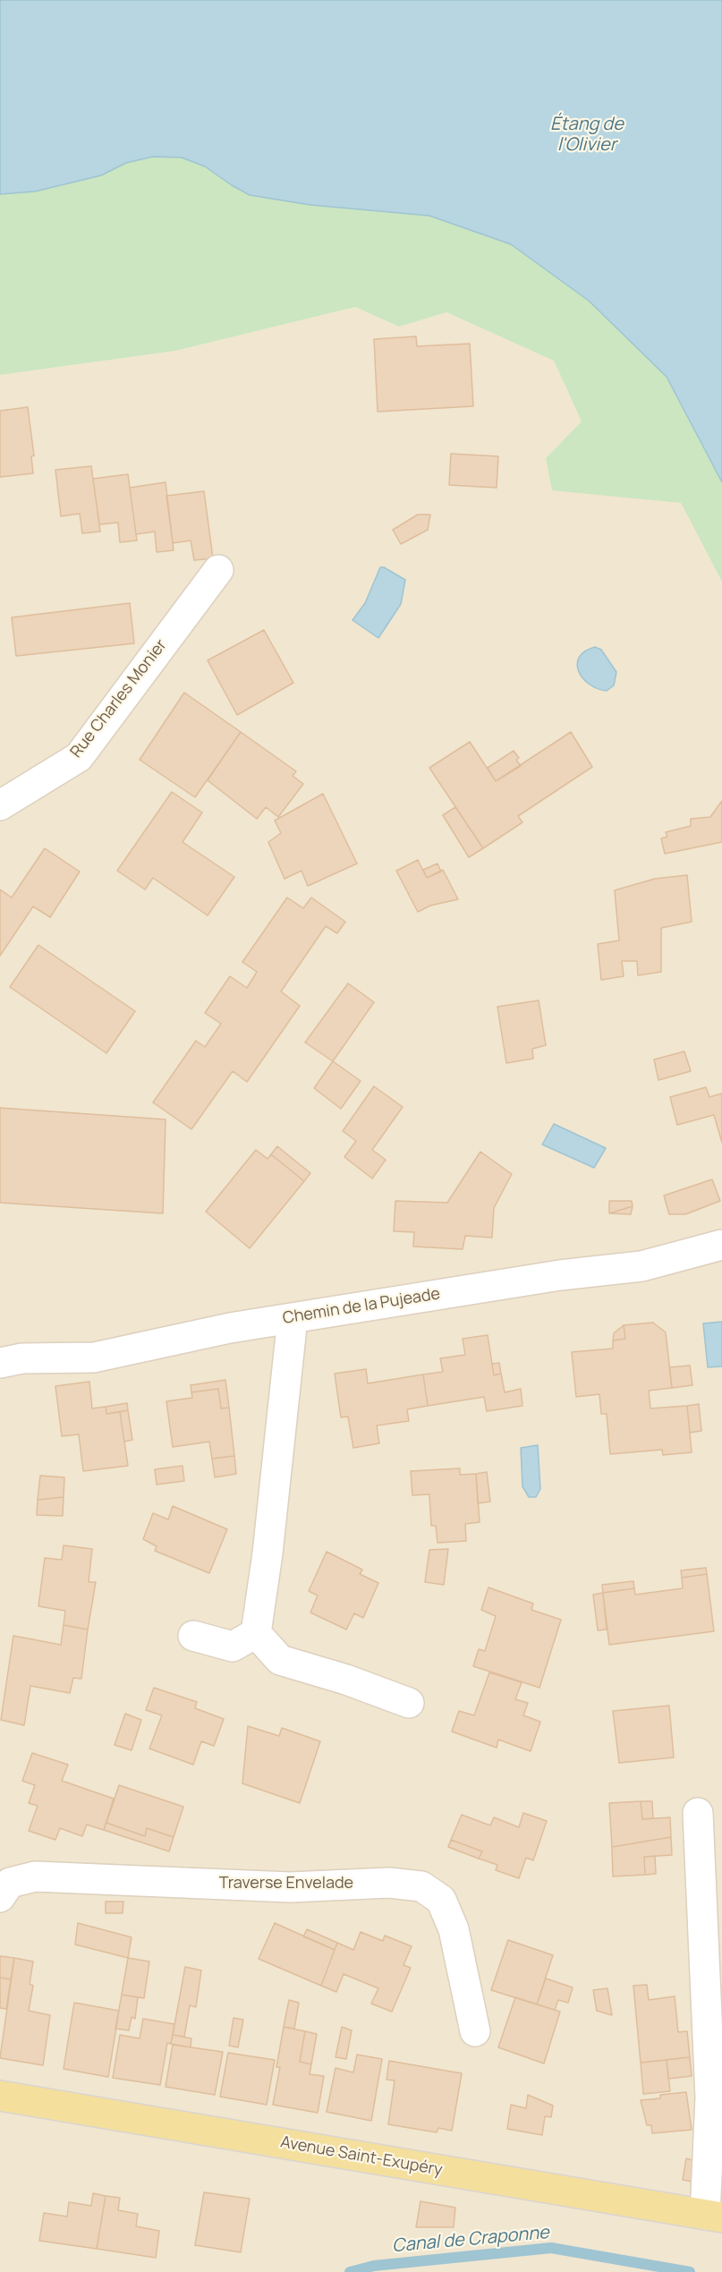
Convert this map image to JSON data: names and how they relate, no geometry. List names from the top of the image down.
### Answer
{
  "streets": {
    "main road": ["Avenue Saint-Exupéry"],
    "street": ["Rue Charles Monier", "Chemin de la Pujeade", "Traverse Envelade"]
  },
  "water": ["Étang de l'Olivier", "Canal de Craponne"]
}
